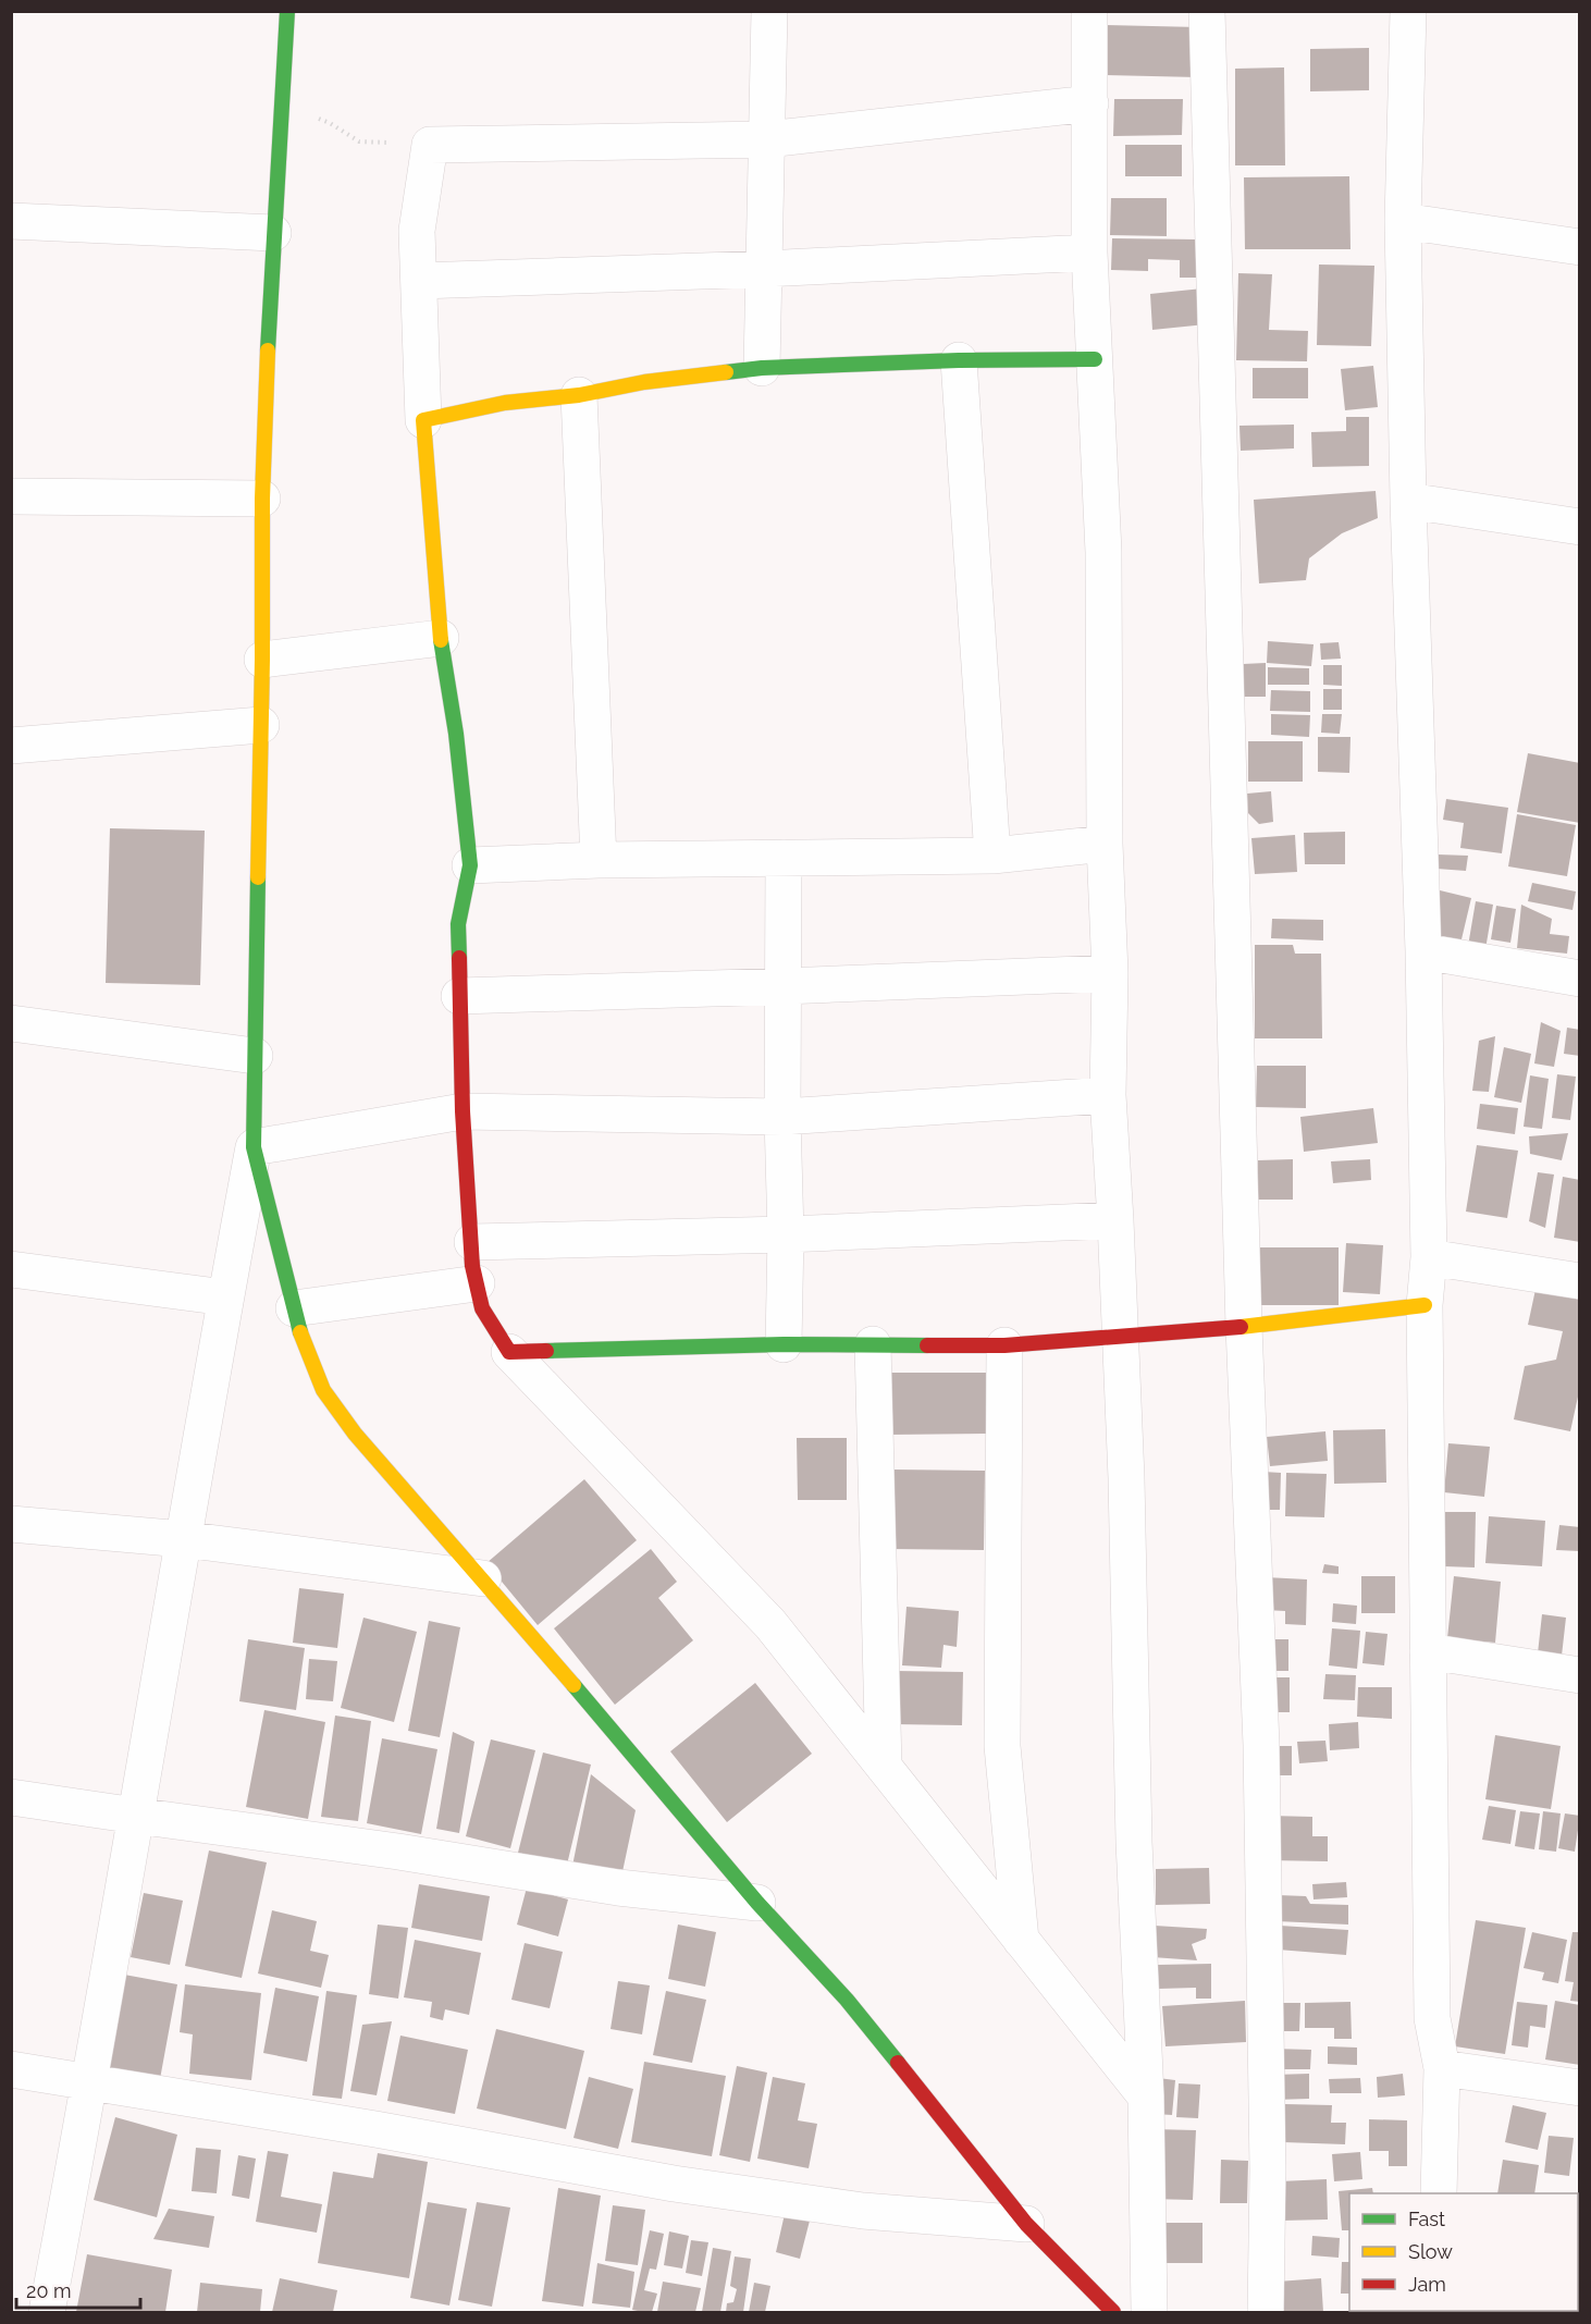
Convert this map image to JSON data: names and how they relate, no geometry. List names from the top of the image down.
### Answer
{
  "legend": ["Fast", "Slow", "Jam"],
  "scale_bar": "20 m"
}
